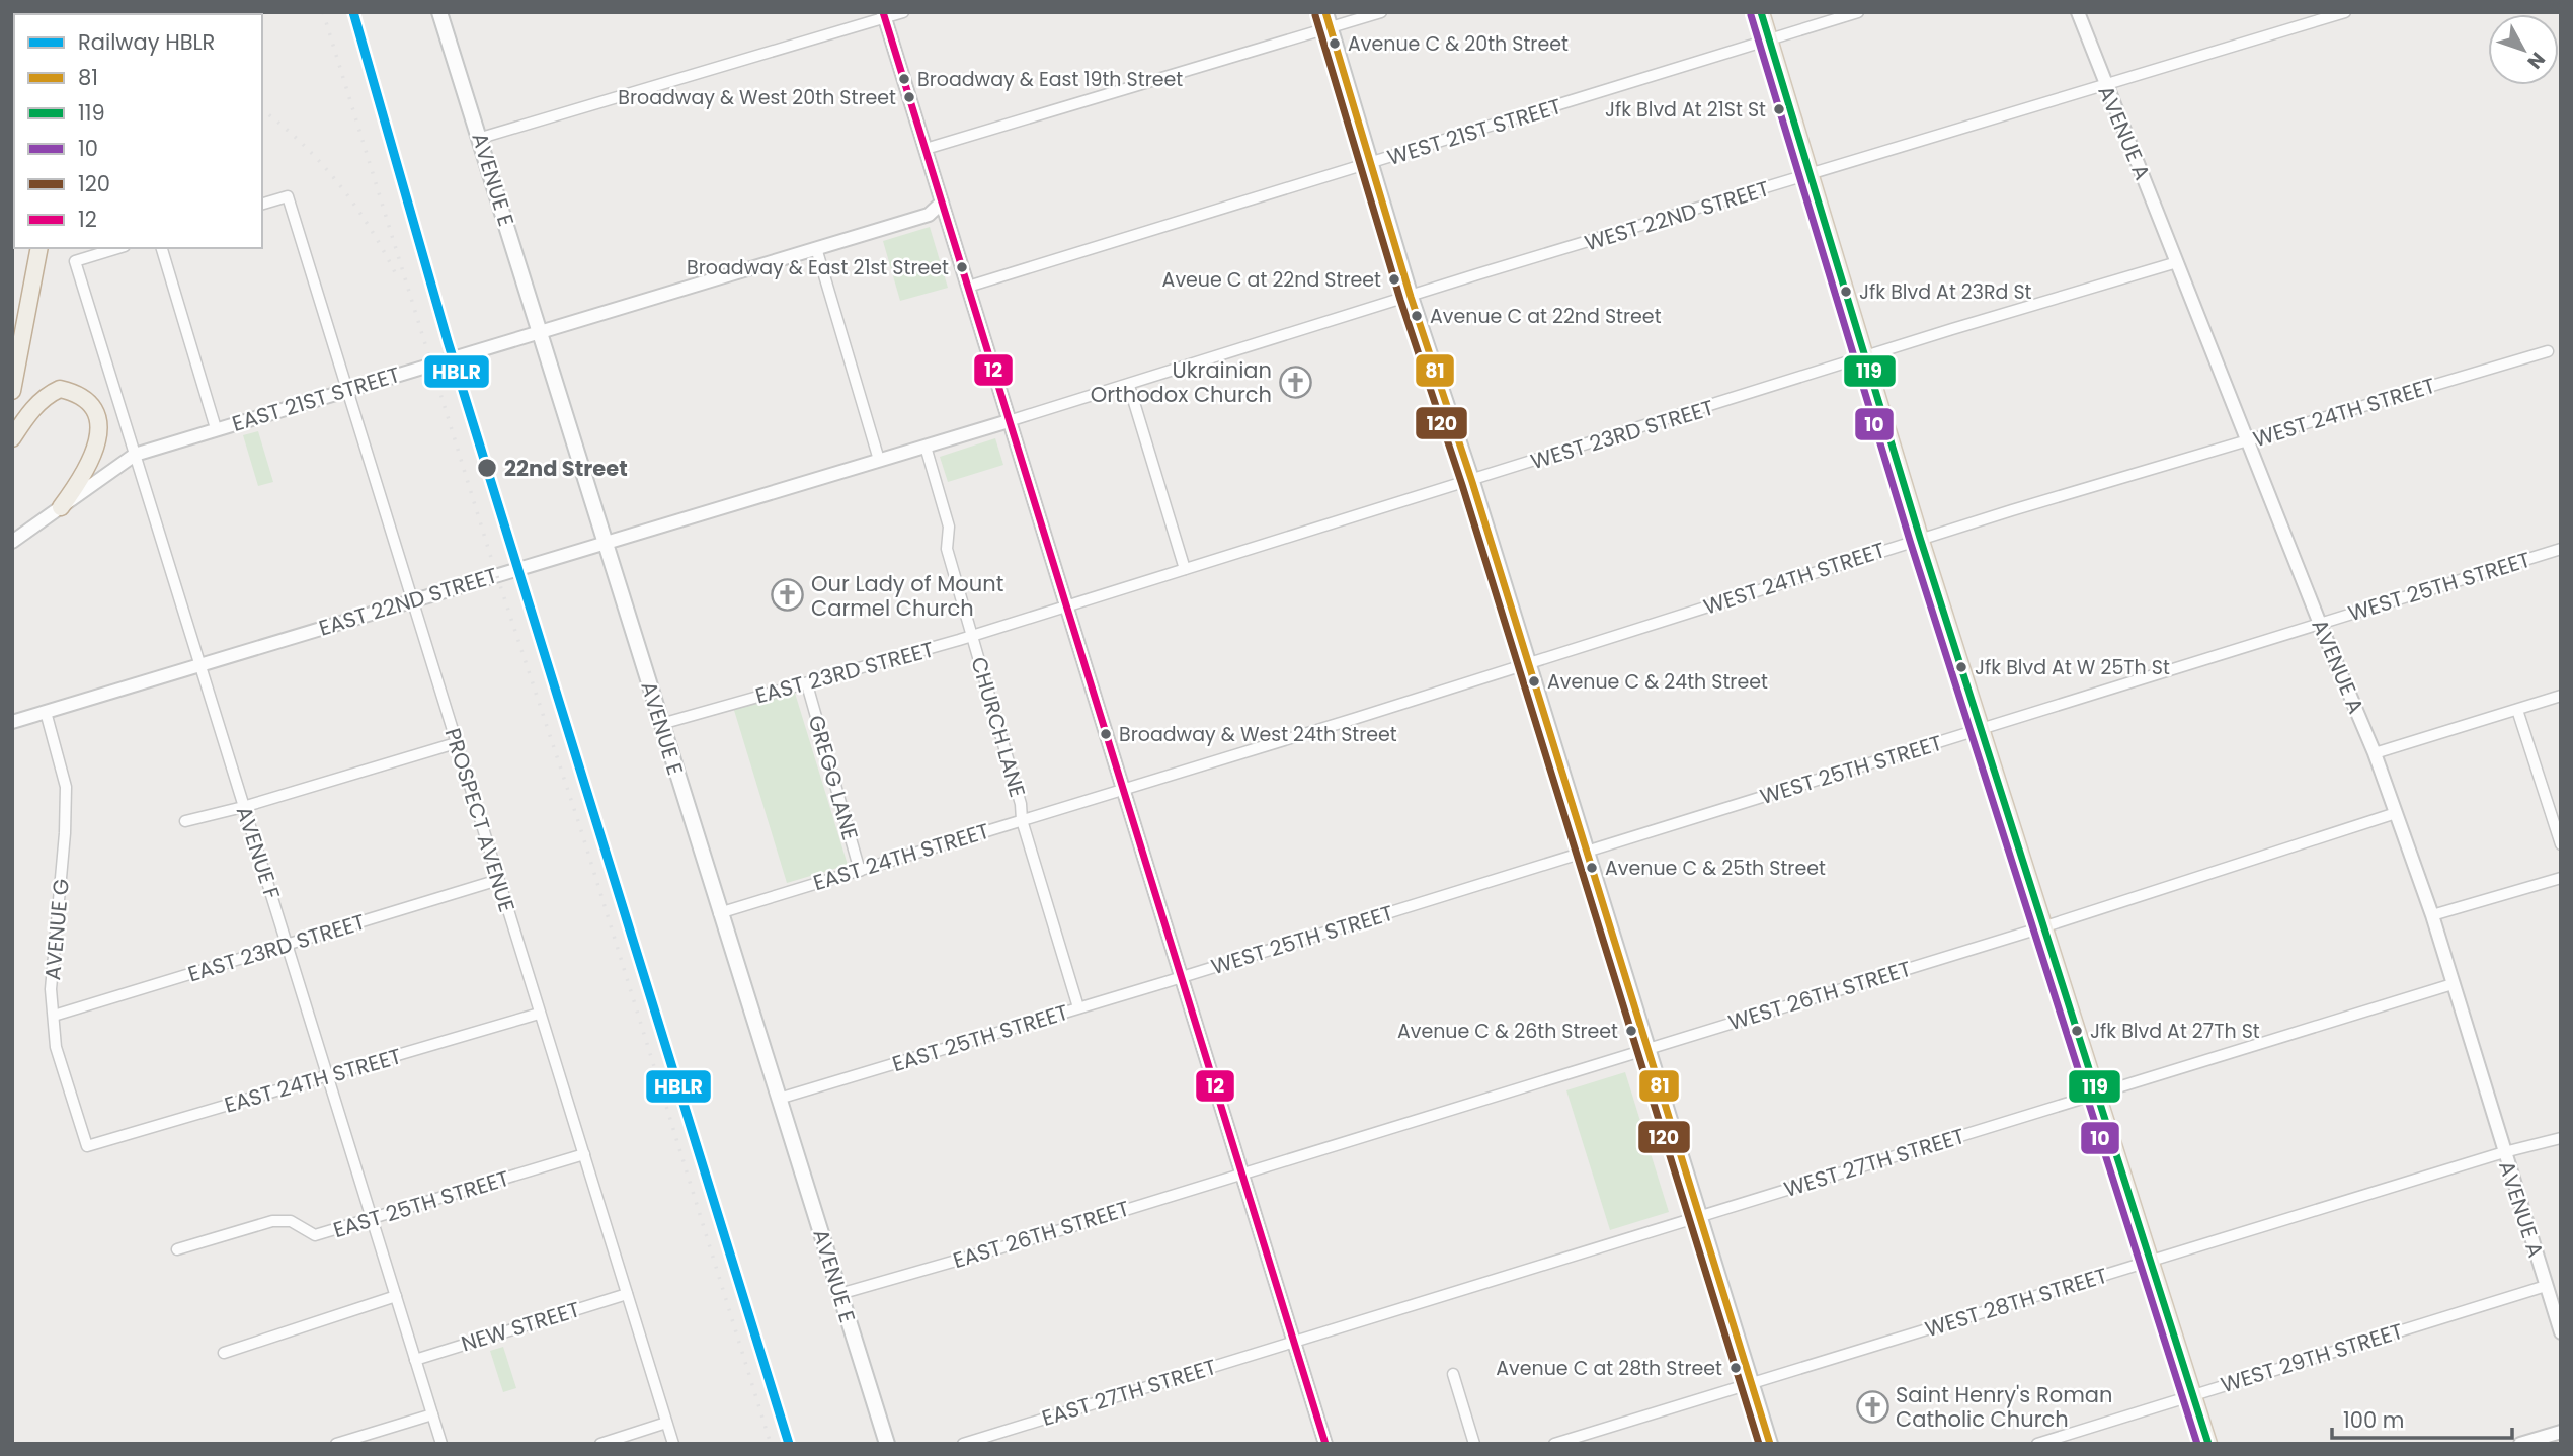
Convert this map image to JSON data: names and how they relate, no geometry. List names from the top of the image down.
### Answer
{
  "streets": {
    "main road": ["AVENUE E"],
    "street": [
      "WEST 21ST STREET",
      "AVENUE A",
      "WEST 22ND STREET",
      "EAST 21ST STREET",
      "WEST 24TH STREET",
      "WEST 23RD STREET",
      "WEST 25TH STREET",
      "EAST 22ND STREET",
      "EAST 23RD STREET",
      "CHURCH LANE",
      "GREGG LANE",
      "PROSPECT AVENUE",
      "AVENUE F",
      "EAST 24TH STREET",
      "AVENUE G",
      "WEST 26TH STREET",
      "EAST 25TH STREET",
      "WEST 27TH STREET",
      "EAST 26TH STREET",
      "WEST 28TH STREET",
      "NEW STREET",
      "WEST 29TH STREET",
      "EAST 27TH STREET"
    ]
  },
  "crossings": [
    ["AVENUE A", "WEST 22ND STREET"],
    ["AVENUE A", "WEST 24TH STREET"],
    ["AVENUE A", "WEST 23RD STREET"],
    ["AVENUE A", "WEST 25TH STREET"],
    ["AVENUE A", "WEST 26TH STREET"],
    ["AVENUE A", "WEST 27TH STREET"],
    ["AVENUE A", "WEST 28TH STREET"],
    ["AVENUE A", "WEST 29TH STREET"],
    ["AVENUE E", "EAST 21ST STREET"],
    ["AVENUE E", "EAST 22ND STREET"],
    ["AVENUE E", "EAST 23RD STREET"],
    ["AVENUE E", "EAST 24TH STREET"],
    ["AVENUE E", "EAST 25TH STREET"],
    ["AVENUE E", "EAST 26TH STREET"],
    ["WEST 22ND STREET", "EAST 22ND STREET"],
    ["EAST 21ST STREET", "PROSPECT AVENUE"],
    ["EAST 21ST STREET", "AVENUE F"],
    ["WEST 24TH STREET", "EAST 24TH STREET"],
    ["WEST 23RD STREET", "EAST 23RD STREET"],
    ["WEST 25TH STREET", "EAST 25TH STREET"],
    ["EAST 22ND STREET", "CHURCH LANE"],
    ["EAST 22ND STREET", "PROSPECT AVENUE"],
    ["EAST 22ND STREET", "AVENUE F"],
    ["EAST 22ND STREET", "AVENUE G"],
    ["EAST 23RD STREET", "CHURCH LANE"],
    ["EAST 23RD STREET", "GREGG LANE"],
    ["EAST 23RD STREET", "PROSPECT AVENUE"],
    ["EAST 23RD STREET", "AVENUE F"],
    ["EAST 23RD STREET", "AVENUE G"],
    ["CHURCH LANE", "EAST 24TH STREET"],
    ["CHURCH LANE", "EAST 25TH STREET"],
    ["GREGG LANE", "EAST 24TH STREET"],
    ["PROSPECT AVENUE", "EAST 24TH STREET"],
    ["PROSPECT AVENUE", "EAST 25TH STREET"],
    ["PROSPECT AVENUE", "NEW STREET"],
    ["AVENUE F", "EAST 24TH STREET"],
    ["AVENUE F", "EAST 25TH STREET"],
    ["AVENUE F", "NEW STREET"],
    ["EAST 24TH STREET", "AVENUE G"],
    ["WEST 26TH STREET", "EAST 26TH STREET"],
    ["WEST 27TH STREET", "EAST 27TH STREET"]
  ],
  "places": {
    "other": [
      "Avenue C & 20th Street",
      "Broadway & East 19th Street",
      "Broadway & West 20th Street",
      "Jfk Blvd At 21St St",
      "Broadway & East 21st Street",
      "Aveue C at 22nd Street",
      "Jfk Blvd At 23Rd St",
      "Avenue C at 22nd Street",
      "22nd Street",
      "Jfk Blvd At W 25Th St",
      "Avenue C & 24th Street",
      "Broadway & West 24th Street",
      "Avenue C & 25th Street",
      "Avenue C & 26th Street",
      "Jfk Blvd At 27Th St",
      "Avenue C at 28th Street"
    ],
    "church": ["Ukrainian Orthodox Church", "Our Lady of Mount Carmel Church", "Saint Henry's Roman Catholic Church"]
  },
  "lines": [
    "rail line HBLR",
    "transit line 81",
    "transit line 119",
    "transit line 12",
    "transit line 10",
    "transit line 120"
  ],
  "legend": [
    "Railway HBLR",
    "81",
    "119",
    "10",
    "120",
    "12"
  ],
  "scale_bar": "100 m",
  "north": "bottom right"
}
